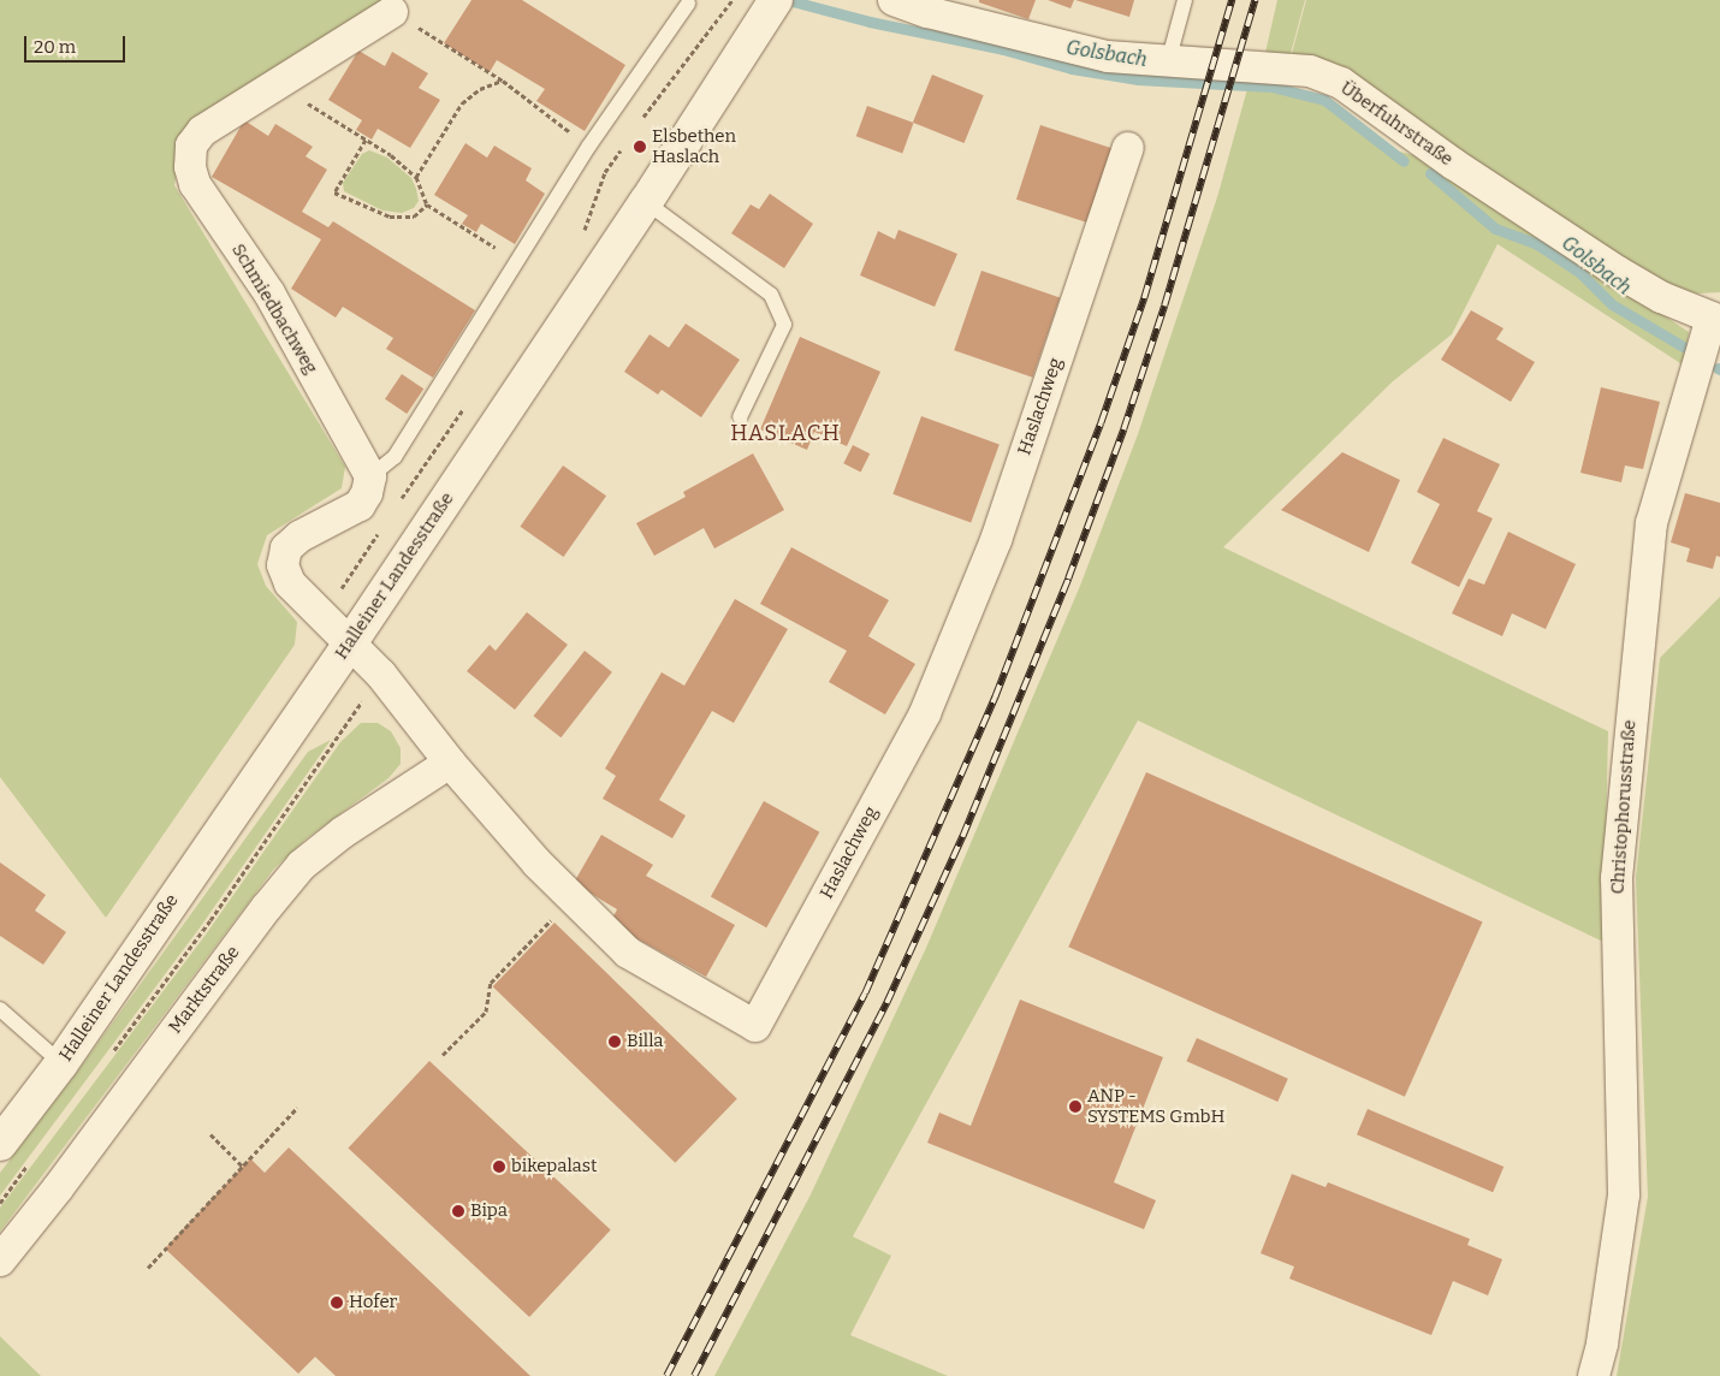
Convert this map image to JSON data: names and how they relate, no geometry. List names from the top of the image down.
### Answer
{
  "streets": {
    "main road": ["Halleiner Landesstraße"],
    "street": [
      "Überfuhrstraße",
      "Schmiedbachweg",
      "Haslachweg",
      "Christophorusstraße",
      "Marktstraße"
    ]
  },
  "crossings": [
    ["Überfuhrstraße", "Christophorusstraße"],
    ["Haslachweg", "Halleiner Landesstraße"],
    ["Haslachweg", "Marktstraße"]
  ],
  "districts": ["HASLACH"],
  "water": ["Golsbach"],
  "places": [
    "Elsbethen Haslach",
    "Billa",
    "ANP - SYSTEMS GmbH",
    "bikepalast",
    "Bipa",
    "Hofer"
  ],
  "scale_bar": "20 m"
}
